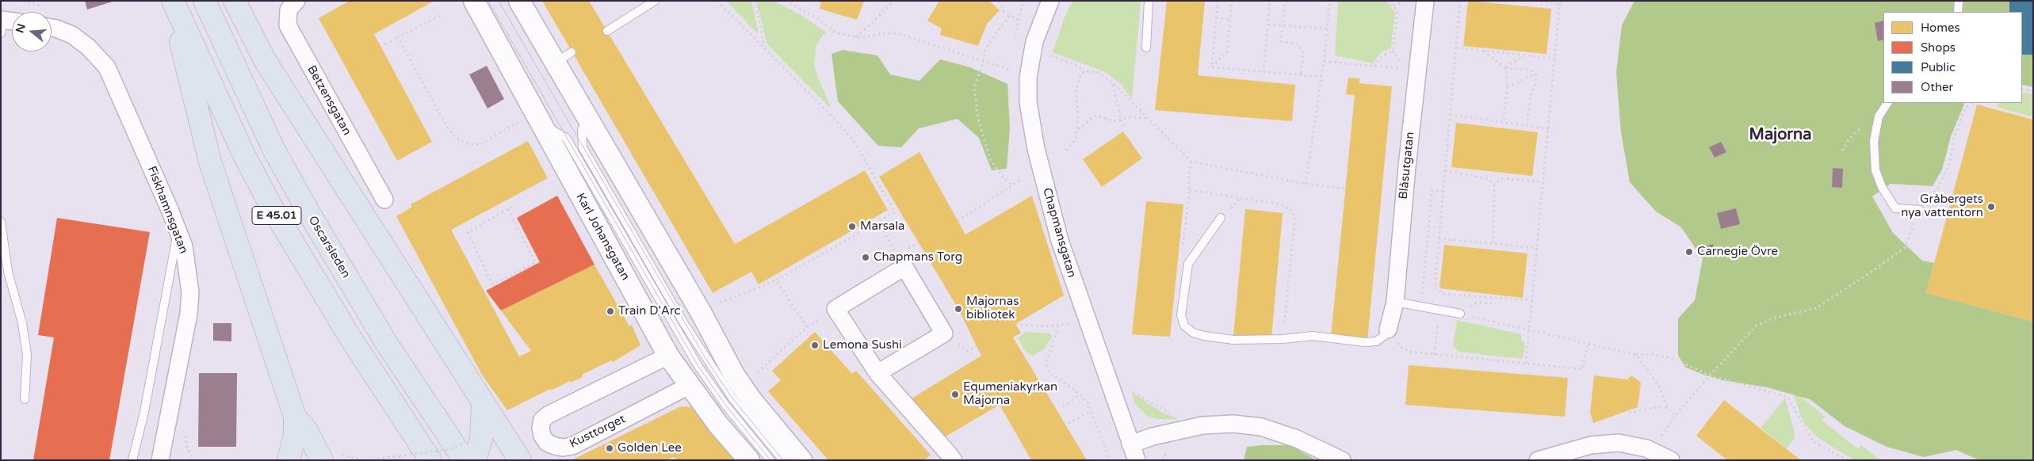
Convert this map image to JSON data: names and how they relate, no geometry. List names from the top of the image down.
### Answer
{
  "streets": {
    "highway": ["E 45.01", "Oscarsleden"],
    "street": [
      "Betzensgatan",
      "Blåsutgatan",
      "Fiskhamnsgatan",
      "Chapmansgatan",
      "Karl Johansgatan",
      "Kusttorget"
    ]
  },
  "crossings": [
    ["Karl Johansgatan", "Kusttorget"]
  ],
  "districts": ["Majorna"],
  "places": [
    "Gråbergets nya vattentorn",
    "Marsala",
    "Carnegie Övre",
    "Chapmans Torg",
    "Majornas bibliotek",
    "Train D'Arc",
    "Lemona Sushi",
    "Equmeniakyrkan Majorna",
    "Golden Lee"
  ],
  "legend": [
    "Homes",
    "Shops",
    "Public",
    "Other"
  ],
  "north": "left"
}
